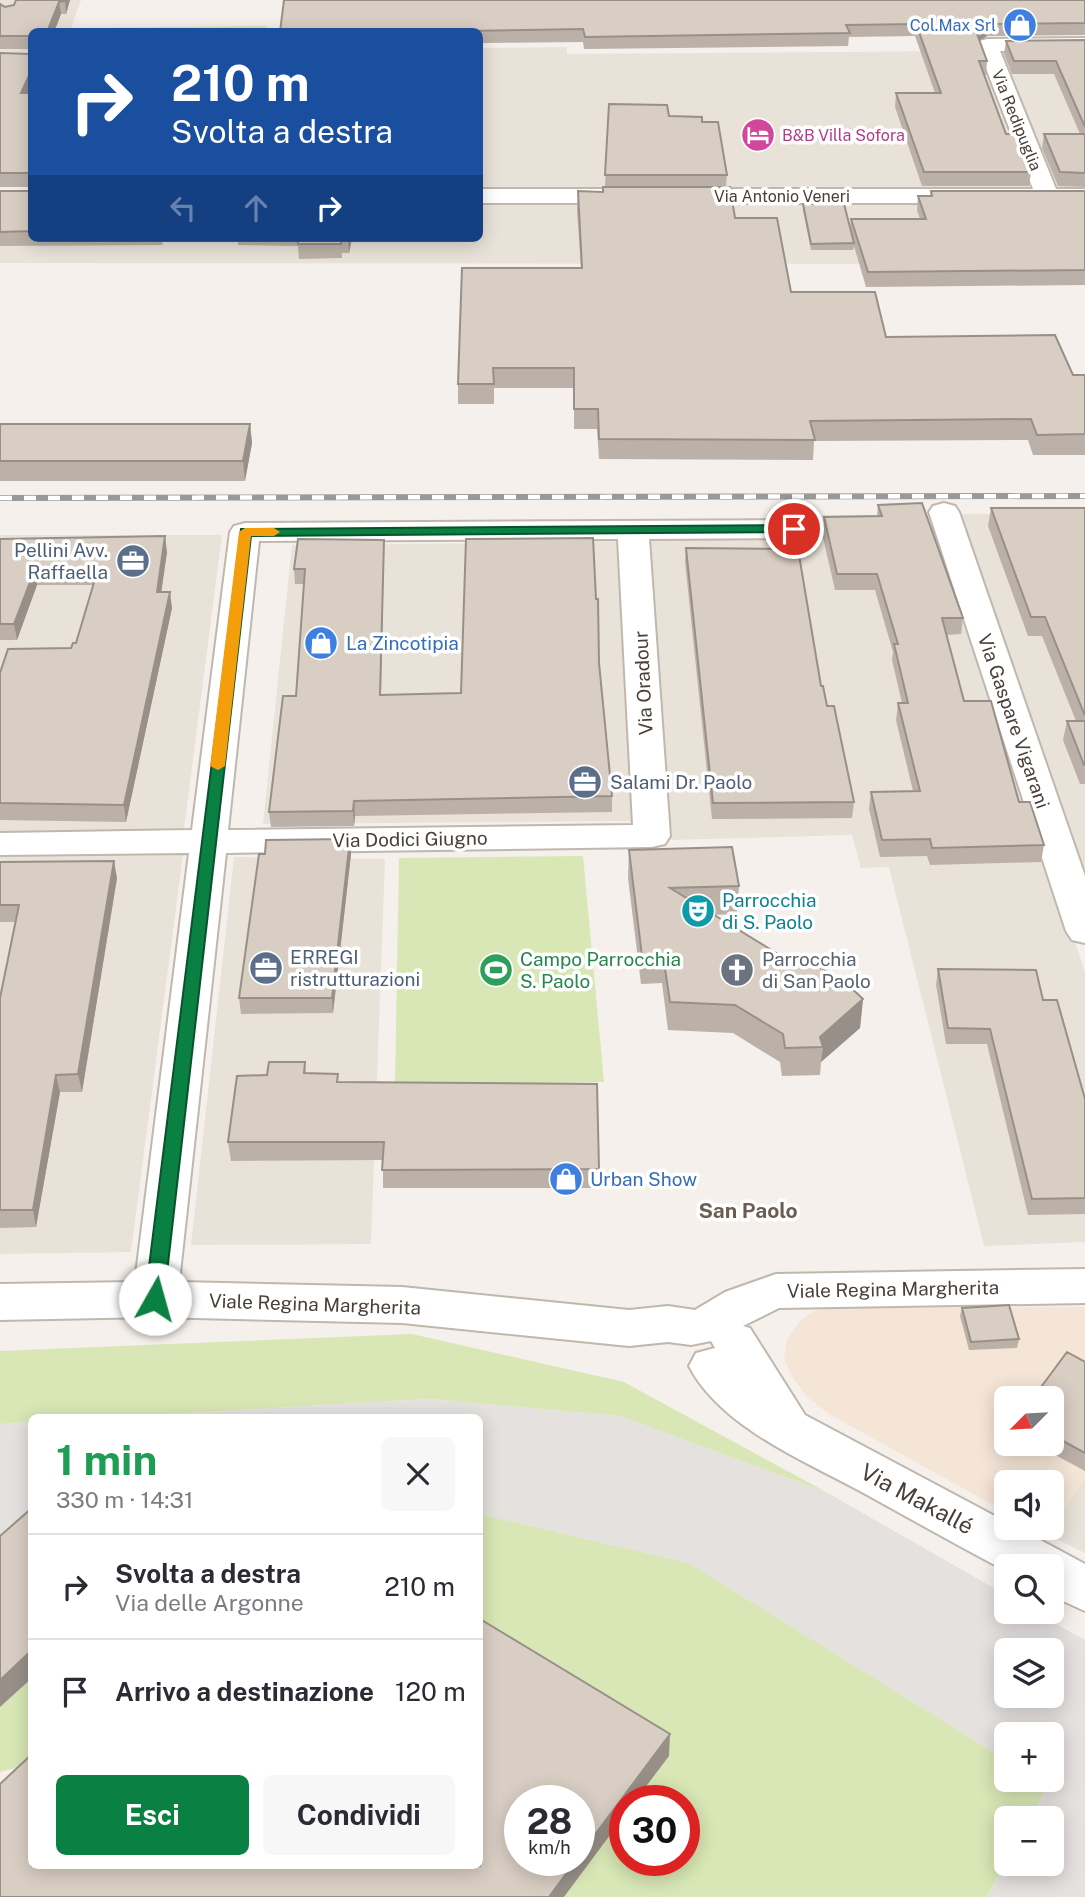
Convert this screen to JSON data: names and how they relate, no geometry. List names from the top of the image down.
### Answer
{
  "streets": {
    "street": [
      "Via Redipuglia",
      "Via Antonio Veneri",
      "Via Oradour",
      "Via Gaspare Vigarani",
      "Via Dodici Giugno",
      "Viale Regina Margherita",
      "Via Makallé"
    ]
  },
  "crossings": [
    ["Via Redipuglia", "Via Antonio Veneri"],
    ["Via Oradour", "Via Dodici Giugno"],
    ["Viale Regina Margherita", "Via Makallé"]
  ],
  "districts": ["San Paolo"],
  "places": {
    "shop": ["Col.Max Srl", "La Zincotipia", "Urban Show"],
    "hotel": ["B&B Villa Sofora"],
    "office": ["Pellini Avv. Raffaella", "Salami Dr. Paolo", "ERREGI ristrutturazioni"],
    "theatre": ["Parrocchia di S. Paolo"],
    "sports": ["Campo Parrocchia S. Paolo"],
    "church": ["Parrocchia di San Paolo"]
  },
  "north": "bottom left",
  "page": {
    "turn": ["210 m", "Svolta a destra"],
    "map_buttons": ["+", "−"],
    "heading": ["1 min", "330 m · 14:31"],
    "list": [
      {
        "name": "Svolta a destra",
        "note": "Via delle Argonne",
        "value": "210 m"
      },
      {
        "name": "Arrivo a destinazione",
        "value": "120 m"
      }
    ],
    "buttons": ["Esci", "Condividi"],
    "speed": "28 km/h",
    "limit": "30"
  }
}
